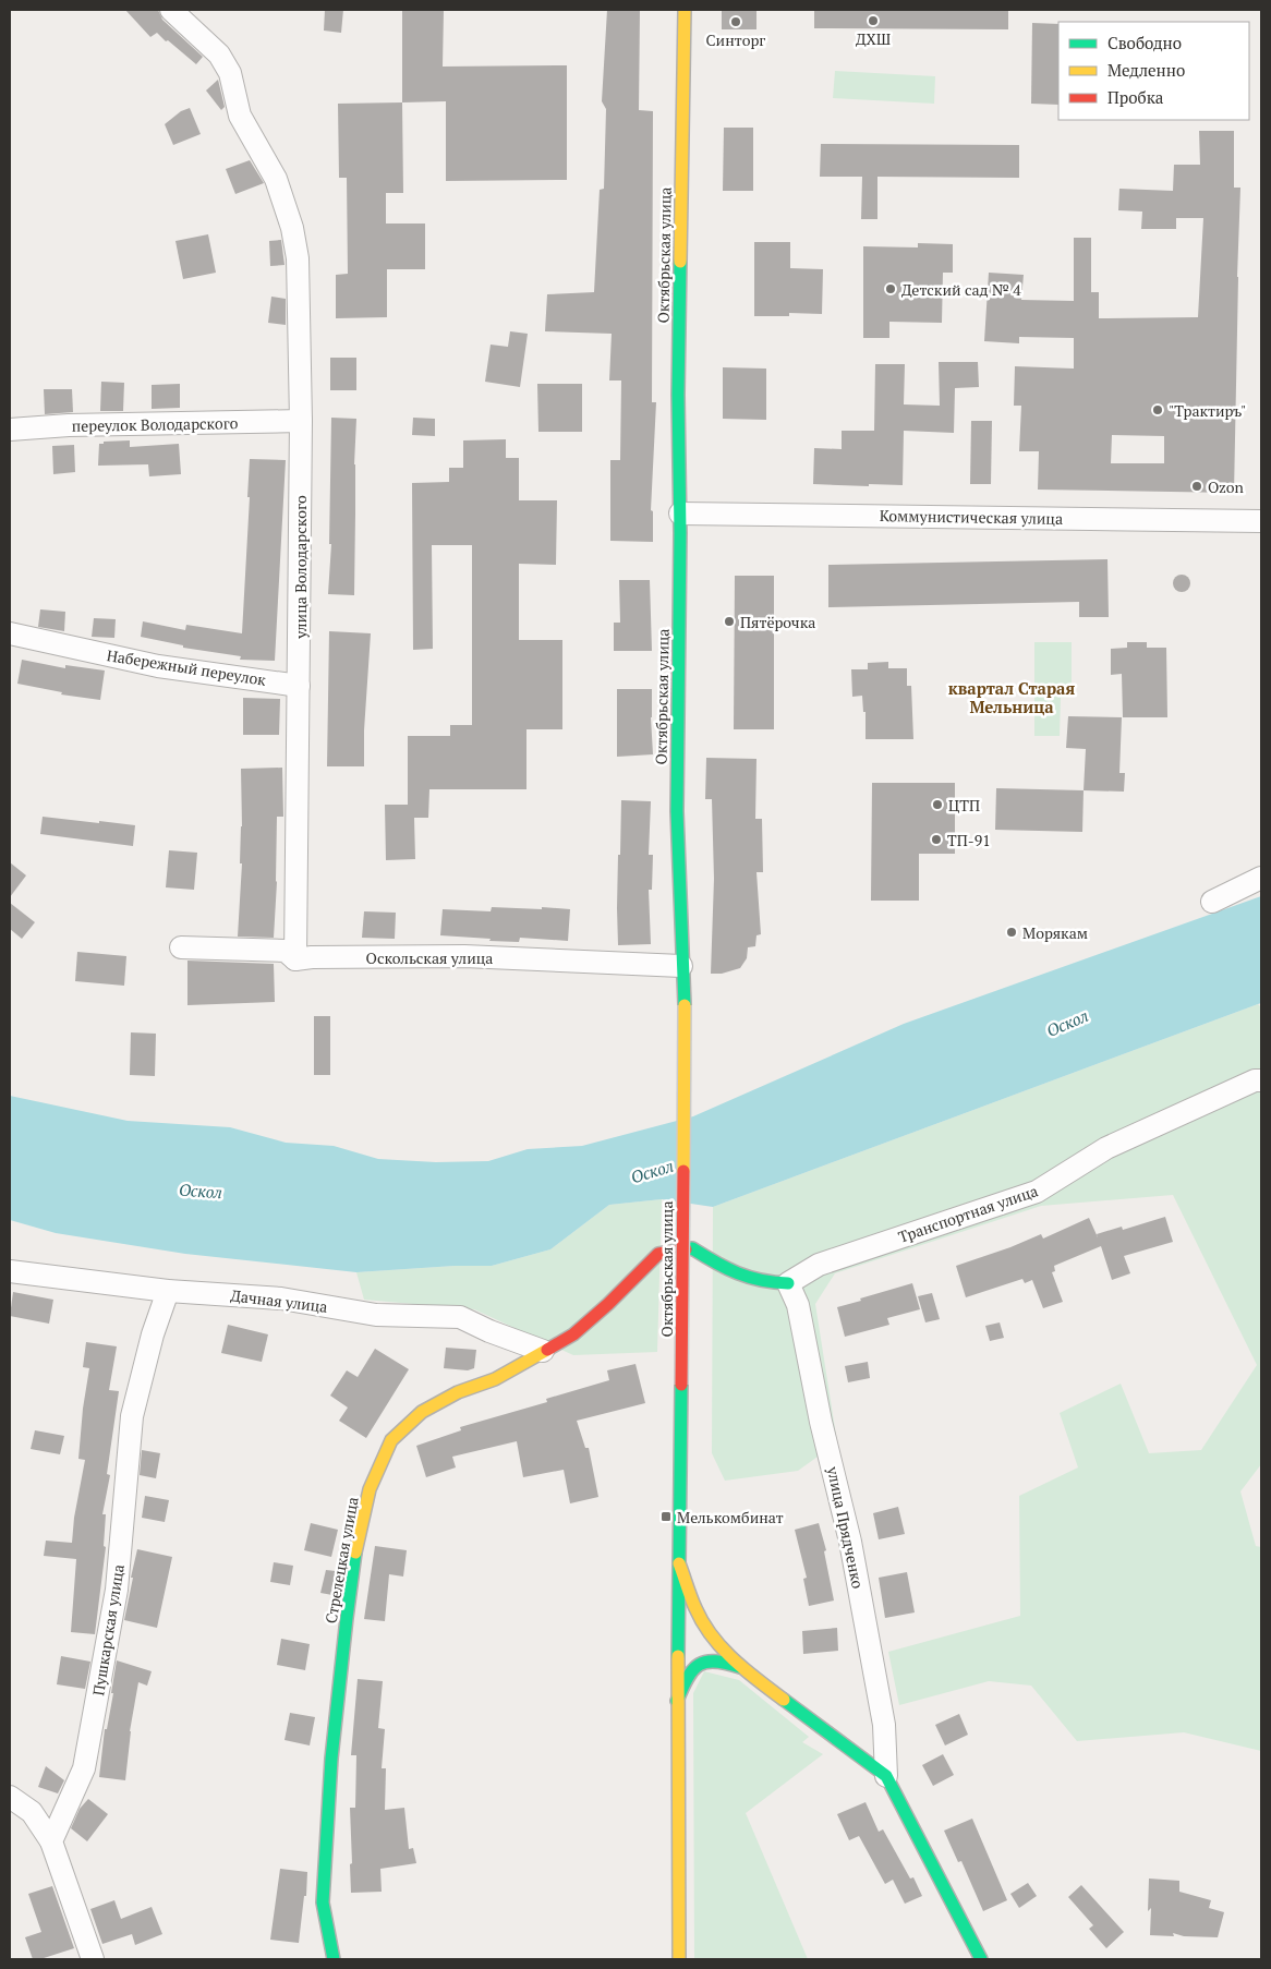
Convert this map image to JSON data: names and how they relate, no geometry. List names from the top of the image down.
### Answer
{
  "streets": {
    "main road": ["Октябрьская улица", "улица Прядченко", "Стрелецкая улица"],
    "street": [
      "переулок Володарского",
      "Коммунистическая улица",
      "улица Володарского",
      "Набережный переулок",
      "Оскольская улица",
      "Транспортная улица",
      "Дачная улица",
      "Пушкарская улица"
    ]
  },
  "crossings": [
    ["Октябрьская улица", "Коммунистическая улица"],
    ["Октябрьская улица", "Оскольская улица"],
    ["Октябрьская улица", "улица Прядченко"],
    ["переулок Володарского", "улица Володарского"],
    ["улица Володарского", "Набережный переулок"],
    ["улица Володарского", "Оскольская улица"],
    ["Транспортная улица", "улица Прядченко"],
    ["Транспортная улица", "Стрелецкая улица"],
    ["Дачная улица", "Стрелецкая улица"],
    ["Дачная улица", "Пушкарская улица"],
    ["улица Прядченко", "Стрелецкая улица"]
  ],
  "districts": ["квартал Старая Мельница"],
  "water": ["Оскол"],
  "places": {
    "other": [
      "ДХШ",
      "Синторг",
      "Детский сад № 4",
      "\"Трактиръ\"",
      "Ozon",
      "Пятёрочка",
      "ЦТП",
      "ТП-91",
      "Морякам"
    ],
    "transit": ["Мелькомбинат"]
  },
  "legend": ["Свободно", "Медленно", "Пробка"]
}
